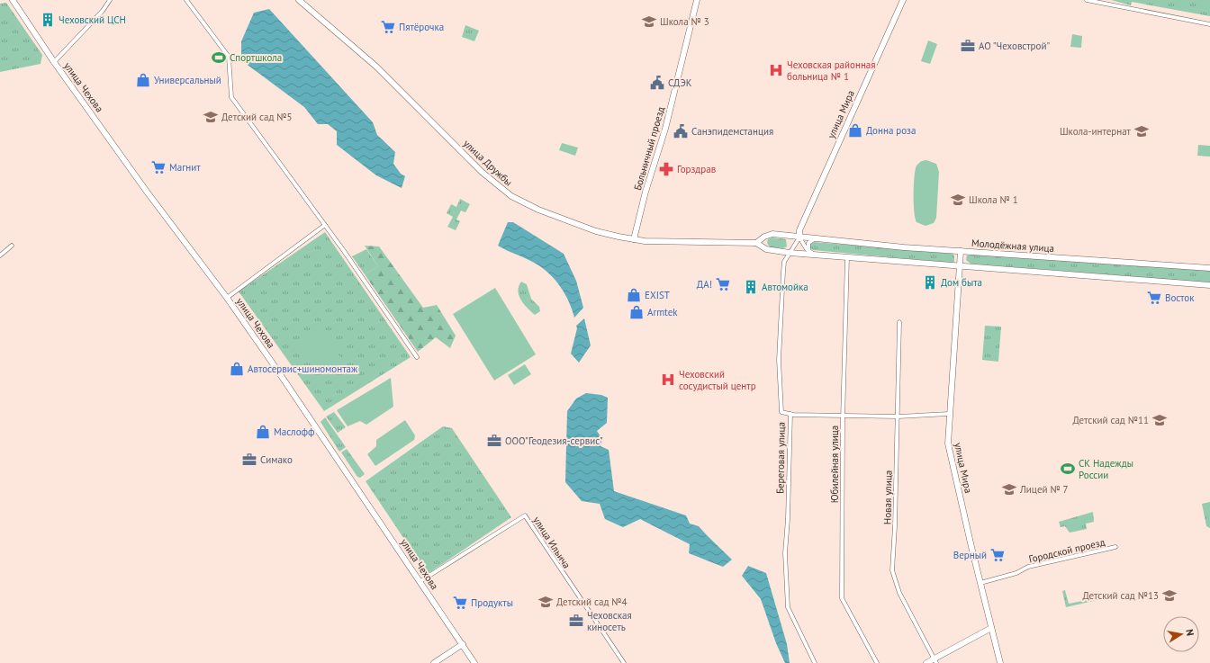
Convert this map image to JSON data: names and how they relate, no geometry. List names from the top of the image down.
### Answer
{
  "streets": {
    "street": [
      "улица Чехова",
      "улица Мира",
      "Больничный проезд",
      "улица Дружбы",
      "Молодёжная улица",
      "Береговая улица",
      "Юбилейная улица",
      "Новая улица",
      "улица Ильича",
      "Городской проезд"
    ]
  },
  "crossings": [
    ["улица Чехова", "улица Ильича"],
    ["улица Мира", "Молодёжная улица"],
    ["улица Мира", "Береговая улица"],
    ["улица Мира", "Городской проезд"],
    ["Больничный проезд", "улица Дружбы"],
    ["улица Дружбы", "Береговая улица"],
    ["Молодёжная улица", "Береговая улица"]
  ],
  "places": {
    "building": ["Чеховский ЦСН", "Дом быта", "Автомойка"],
    "school or university": [
      "Школа № 3",
      "Детский сад №5",
      "Школа-интернат",
      "Школа № 1",
      "Детский сад №11",
      "Лицей № 7",
      "Детский сад №13",
      "Детский сад №4"
    ],
    "supermarket": [
      "Пятёрочка",
      "Магнит",
      "ДА!",
      "Восток",
      "Верный",
      "Продукты"
    ],
    "office": [
      "АО \"Чеховстрой\"",
      "ООО\"Геодезия-сервис\"",
      "Симако",
      "Чеховская киносеть"
    ],
    "sports": ["Спортшкола", "СК Надежды России"],
    "hospital": ["Чеховская районная больница № 1", "Чеховский сосудистый центр"],
    "shop": [
      "Универсальный",
      "Донна роза",
      "EXIST",
      "Armtek",
      "Автосервис+шиномонтаж",
      "Маслофф"
    ],
    "public building": ["СДЭК", "Санэпидемстанция"],
    "pharmacy": ["Горздрав"]
  },
  "north": "right"
}
